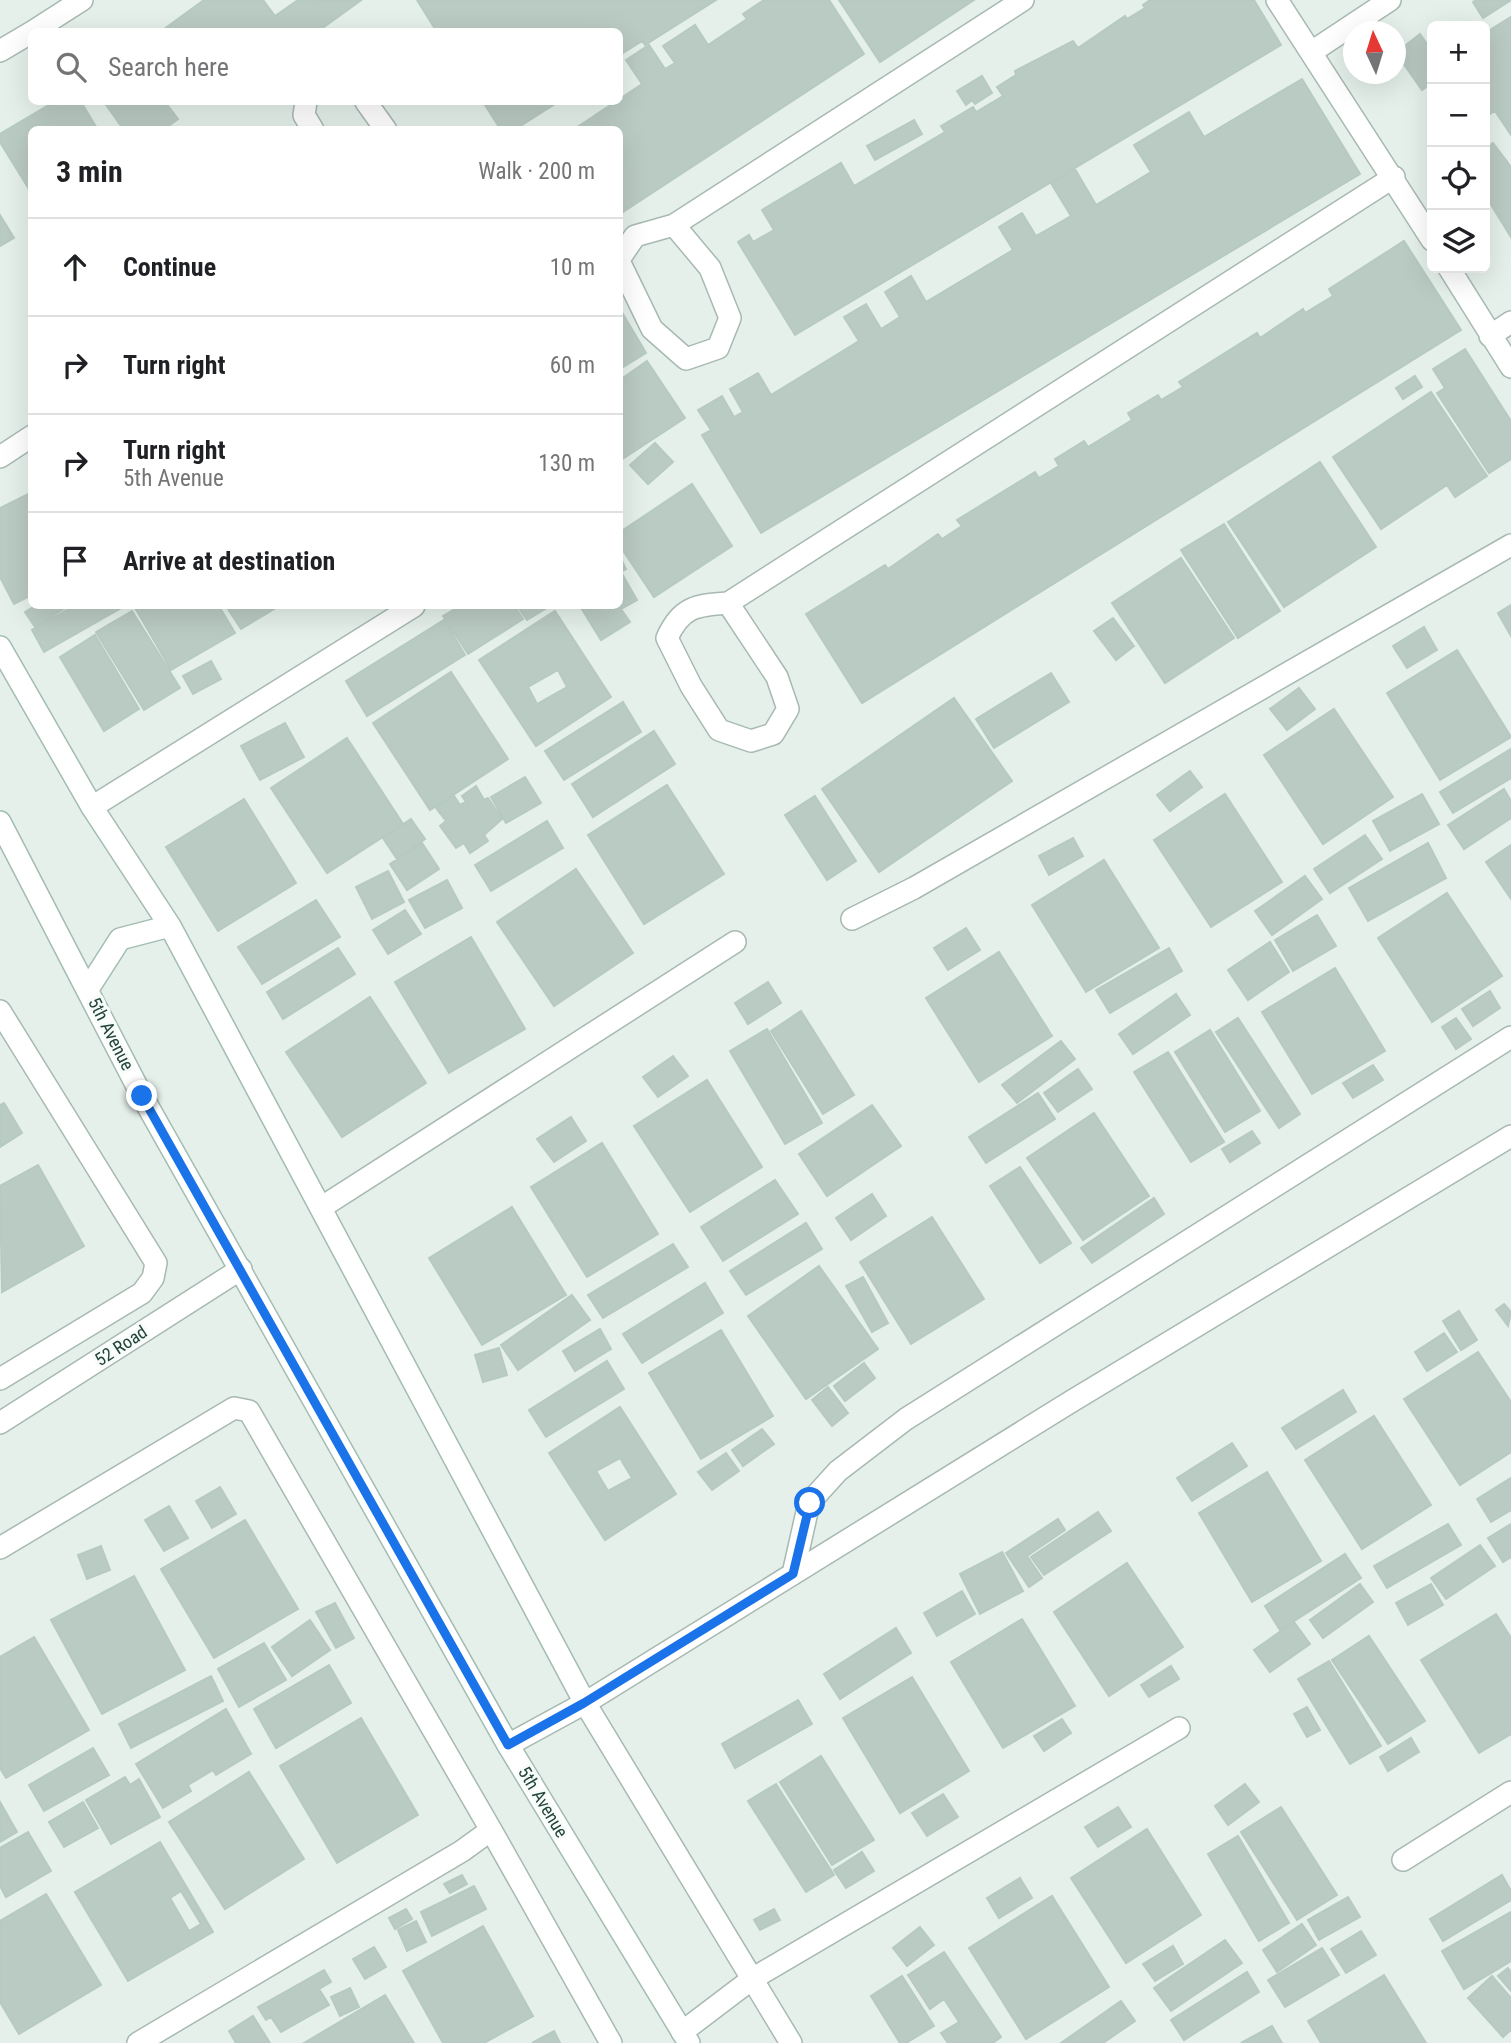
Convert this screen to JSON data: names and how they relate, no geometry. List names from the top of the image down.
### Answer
{
  "streets": {
    "street": ["5th Avenue", "52 Road"]
  },
  "crossings": [
    ["5th Avenue", "52 Road"]
  ],
  "north": "top",
  "page": {
    "map_buttons": ["+", "−"],
    "search": "Search here",
    "heading": ["3 min", "Walk · 200 m"],
    "list": [
      ["Continue", "10 m"],
      ["Turn right", "60 m"],
      ["Turn right", "5th Avenue", "130 m"],
      "Arrive at destination"
    ]
  }
}
